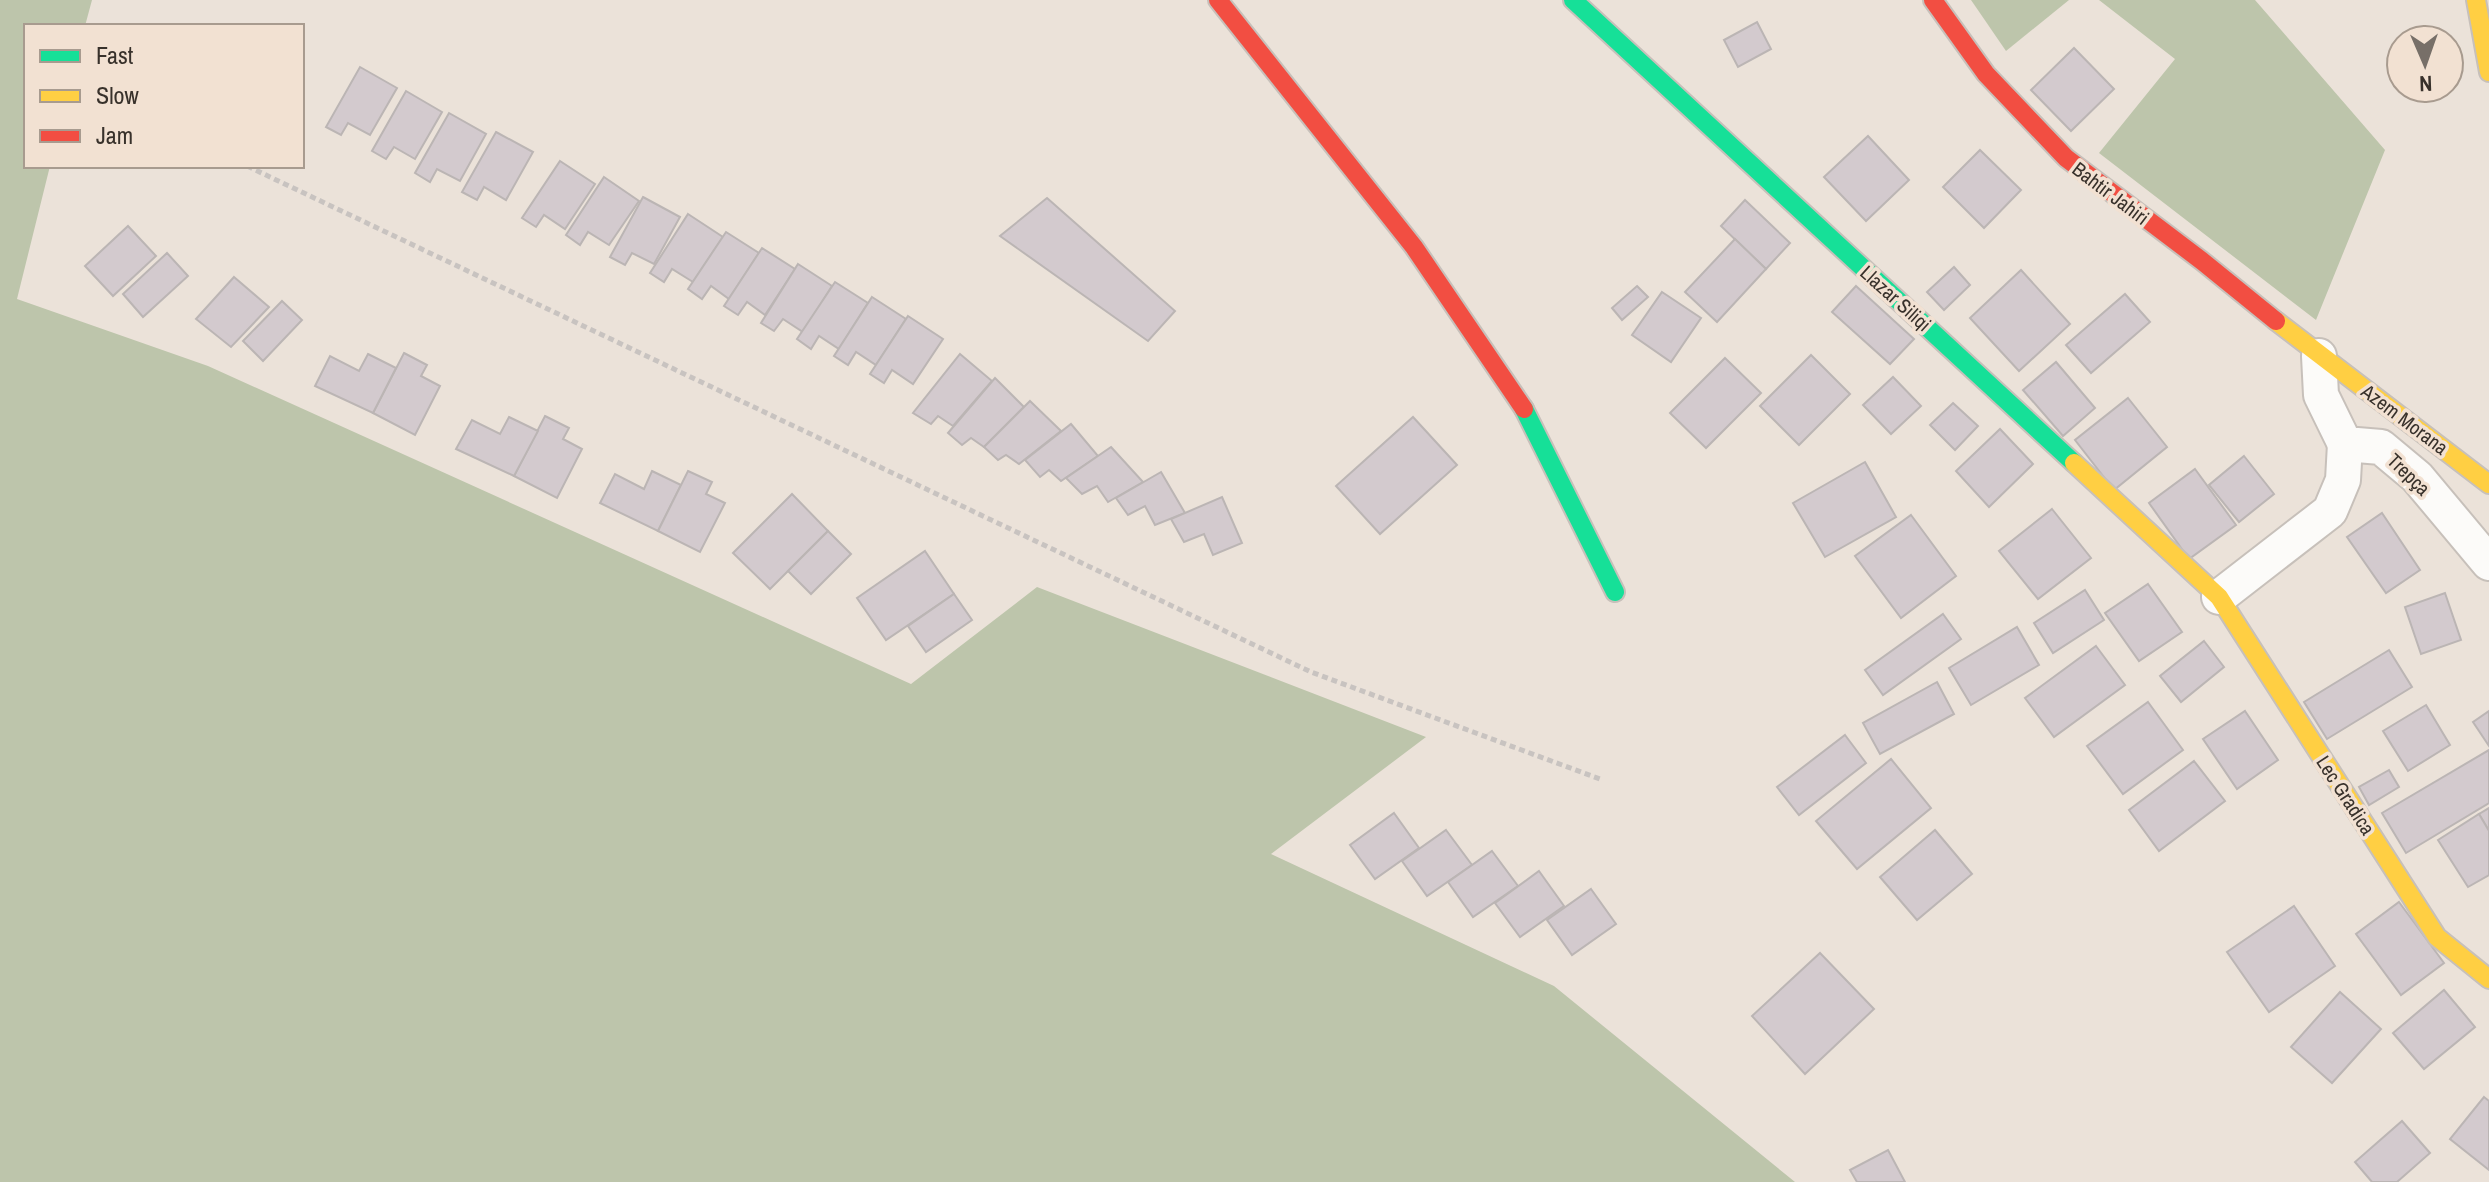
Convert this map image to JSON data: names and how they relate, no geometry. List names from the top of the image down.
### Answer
{
  "streets": {
    "street": [
      "Bahtir Jahiri",
      "Llazar Siliqi",
      "Azem Morana",
      "Trepça",
      "Lec Gradica"
    ]
  },
  "crossings": [
    ["Bahtir Jahiri", "Azem Morana"],
    ["Llazar Siliqi", "Lec Gradica"]
  ],
  "legend": ["Fast", "Slow", "Jam"],
  "north": "bottom"
}
